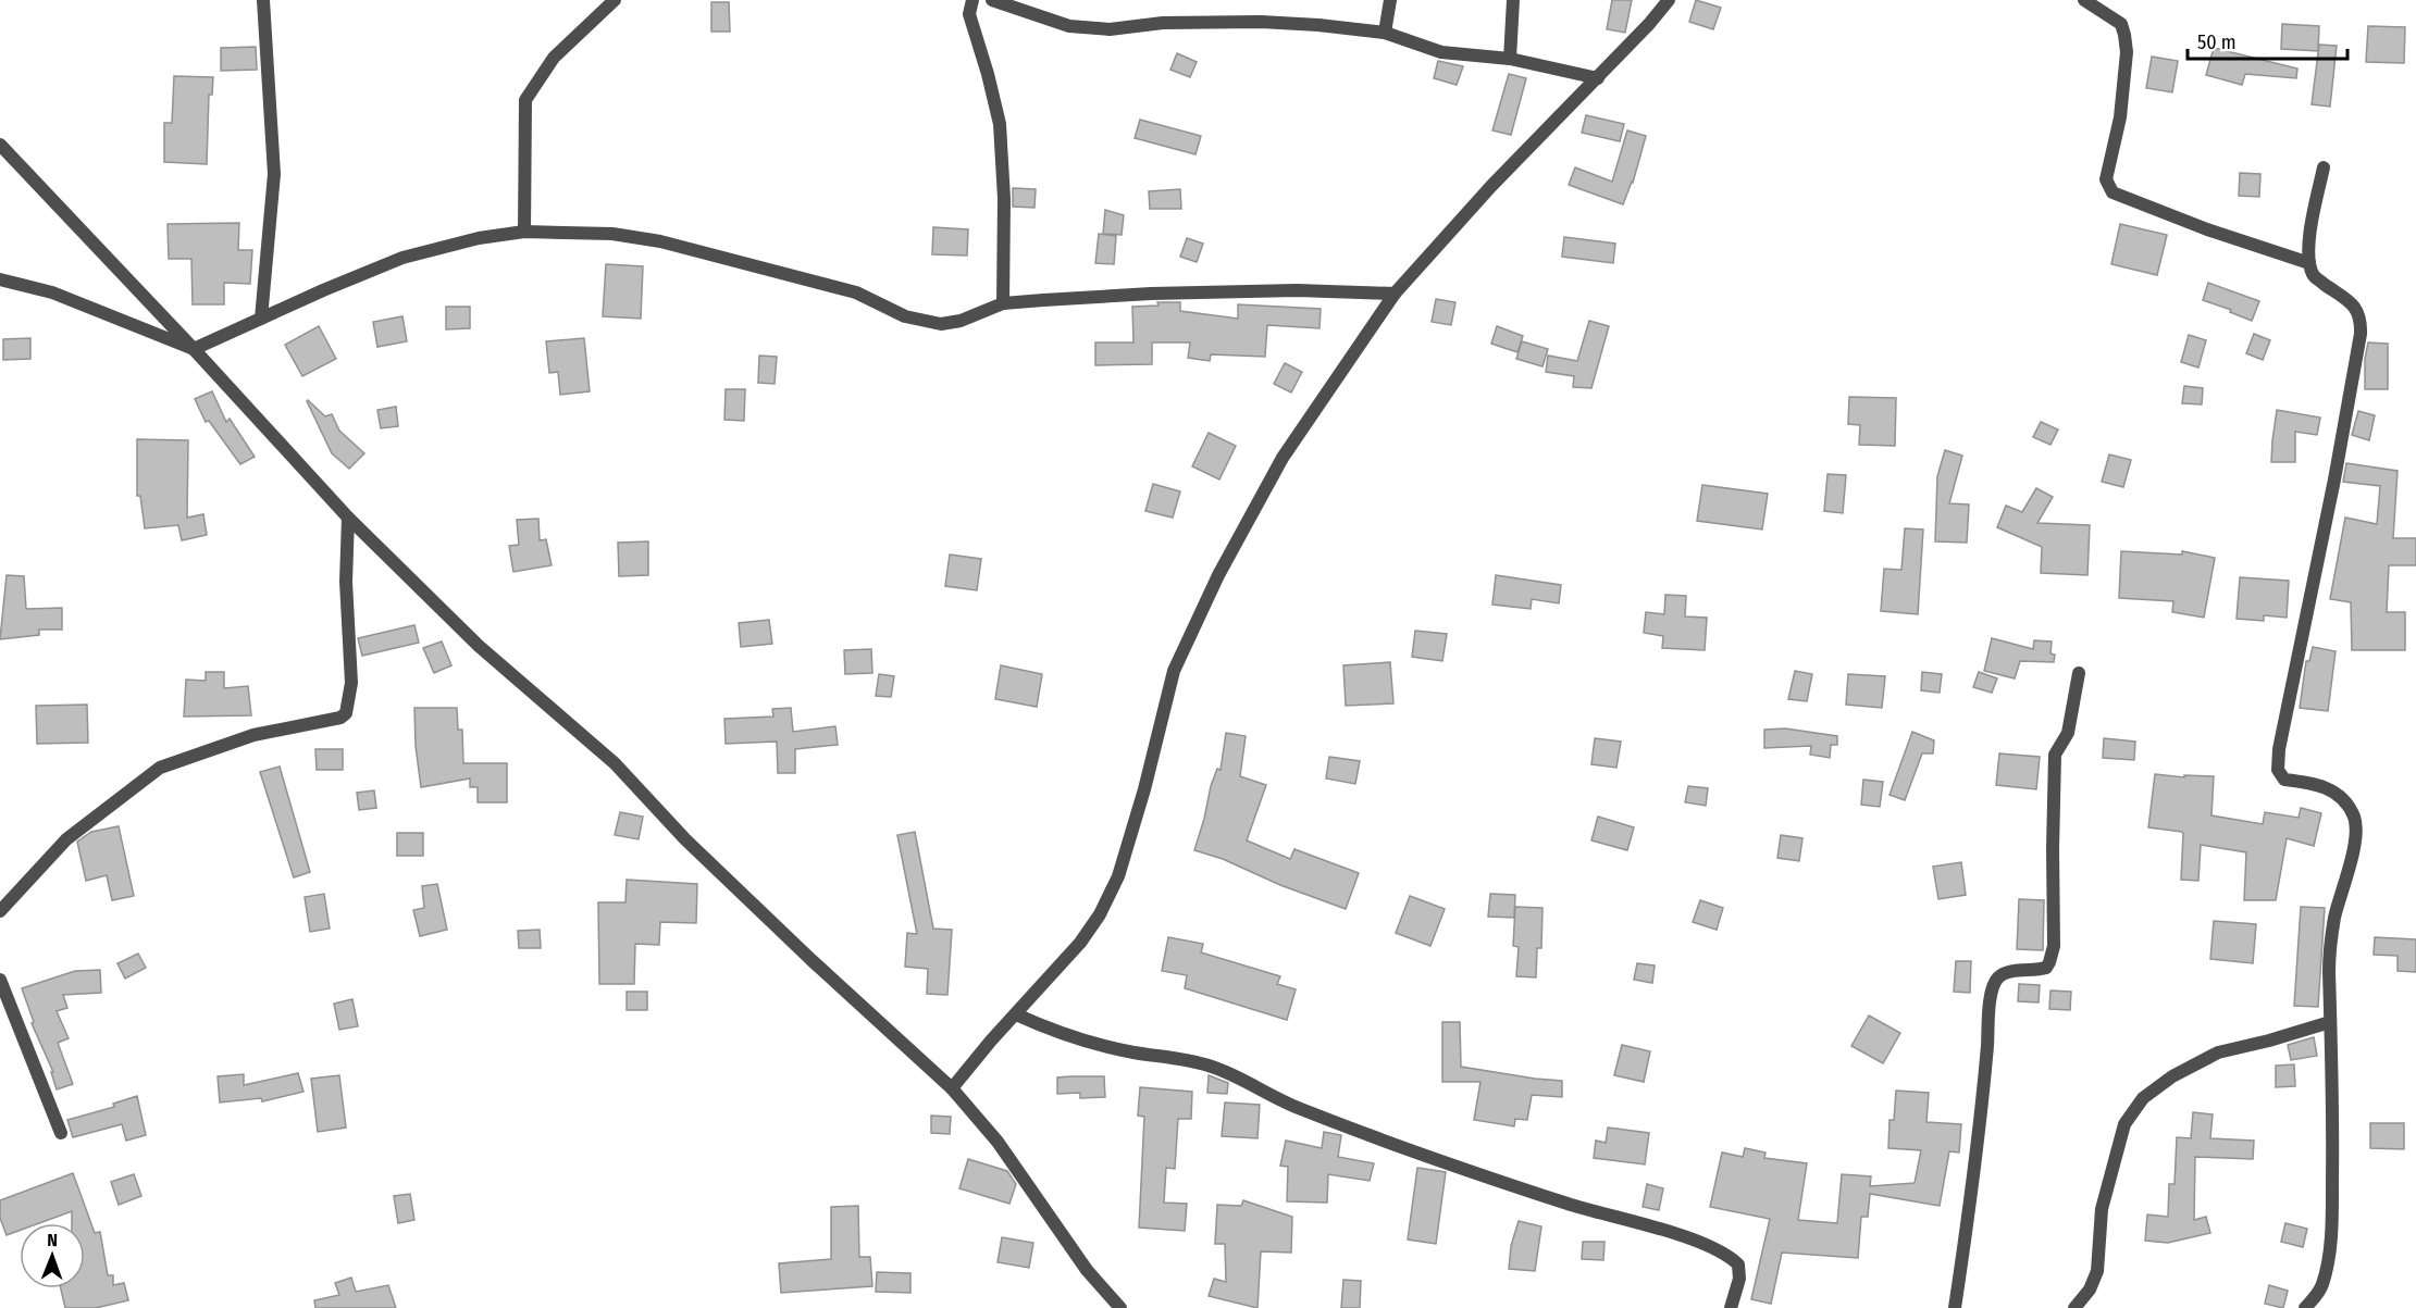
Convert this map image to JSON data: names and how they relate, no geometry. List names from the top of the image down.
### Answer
{
  "scale_bar": "50 m",
  "north": "top"
}
